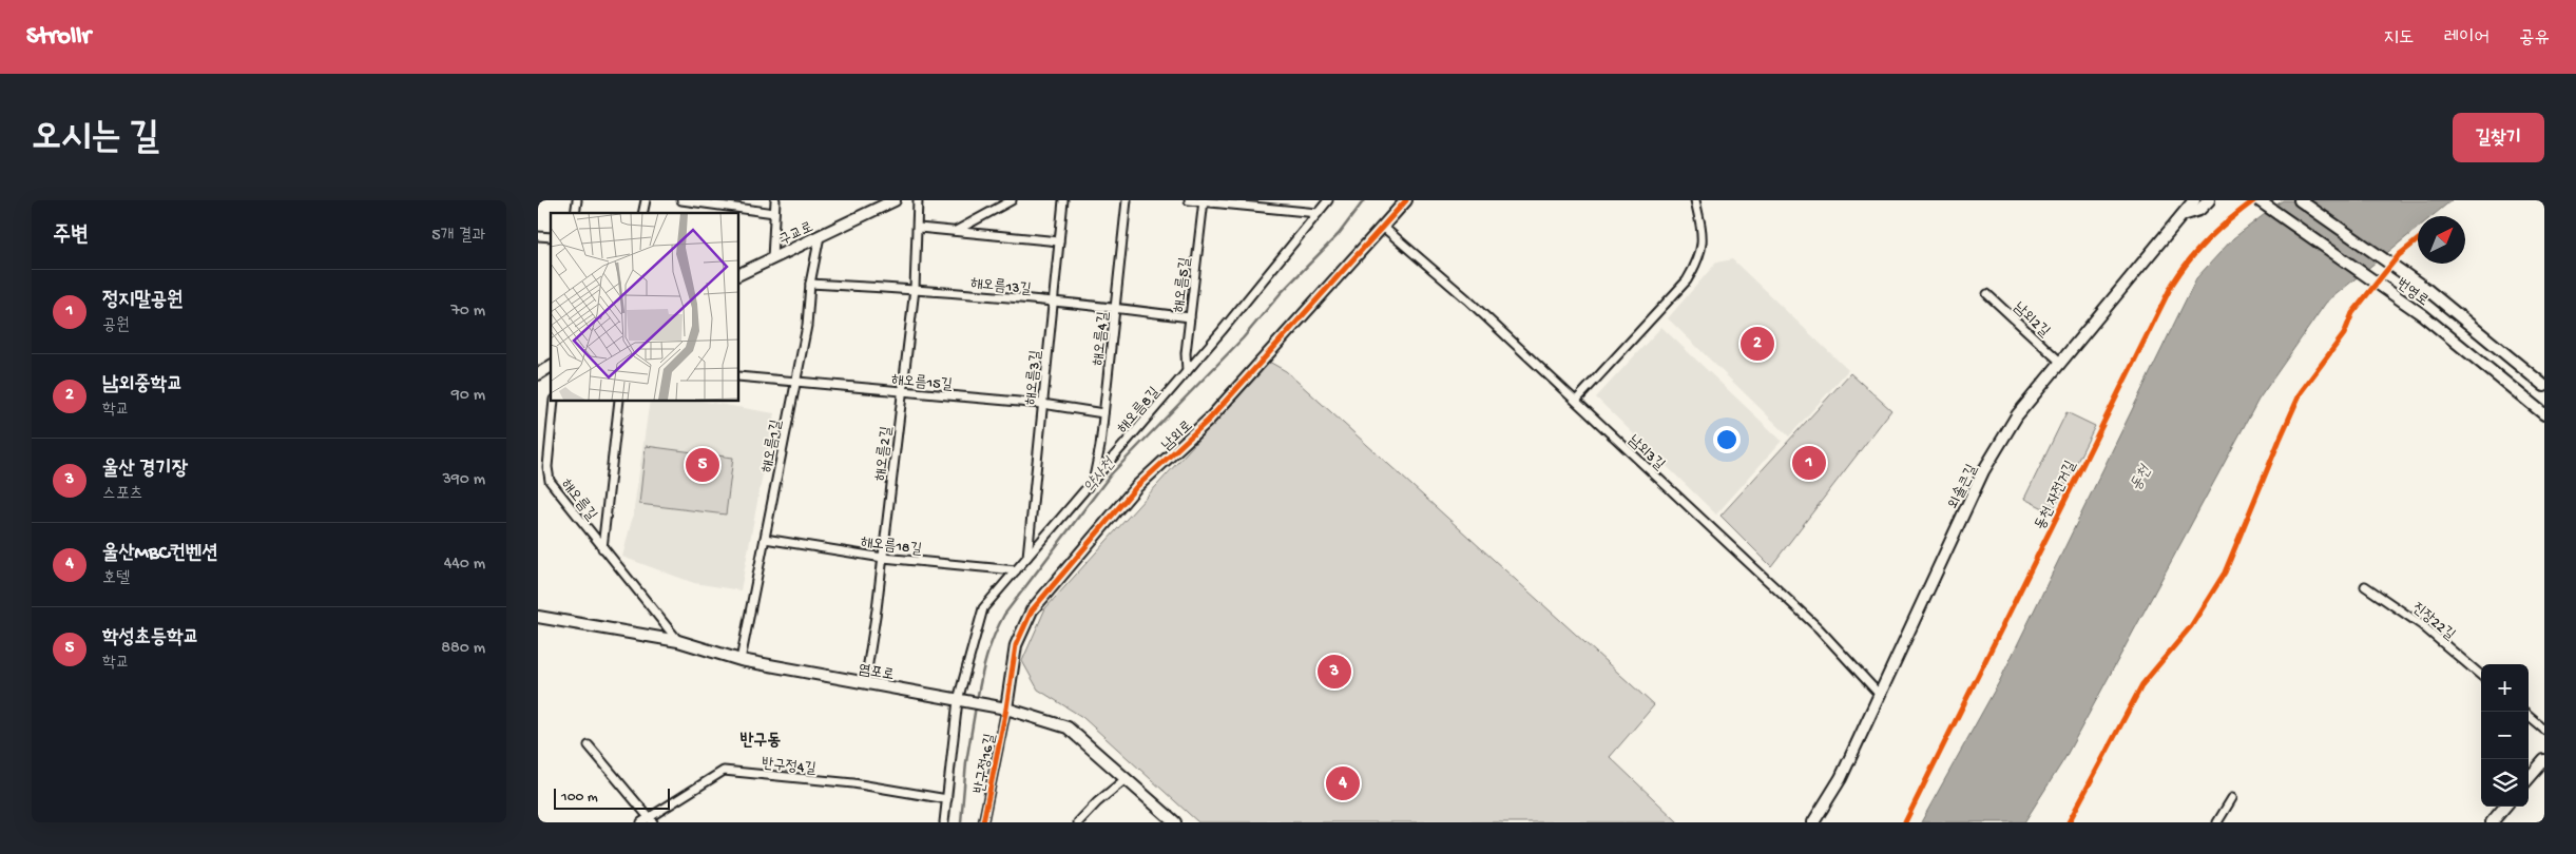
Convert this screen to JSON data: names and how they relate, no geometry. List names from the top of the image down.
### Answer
{
  "streets": {
    "main road": [
      "구교로",
      "번영로",
      "남외로",
      "외솔큰길",
      "염포로"
    ],
    "street": [
      "해오름13길",
      "해오름5길",
      "남외2길",
      "해오름4길",
      "해오름3길",
      "해오름15길",
      "해오름8길",
      "해오름1길",
      "남외3길",
      "해오름2길",
      "해오름길",
      "해오름18길",
      "진장22길",
      "반구정16길",
      "반구정4길"
    ],
    "cycle path": ["동천 자전거길"]
  },
  "crossings": [
    ["구교로", "해오름1길"],
    ["해오름13길", "해오름5길"],
    ["해오름13길", "해오름4길"],
    ["해오름13길", "해오름3길"],
    ["해오름13길", "해오름1길"],
    ["해오름13길", "해오름2길"],
    ["해오름5길", "해오름8길"],
    ["남외2길", "외솔큰길"],
    ["해오름4길", "해오름15길"],
    ["해오름4길", "해오름8길"],
    ["해오름3길", "해오름15길"],
    ["해오름3길", "해오름8길"],
    ["해오름15길", "해오름1길"],
    ["해오름15길", "해오름2길"],
    ["해오름8길", "해오름18길"],
    ["해오름8길", "염포로"],
    ["해오름8길", "반구정16길"],
    ["남외로", "남외3길"],
    ["남외로", "염포로"],
    ["남외로", "반구정16길"],
    ["해오름1길", "해오름18길"],
    ["해오름1길", "염포로"],
    ["남외3길", "외솔큰길"],
    ["해오름2길", "해오름18길"],
    ["해오름2길", "염포로"],
    ["해오름길", "염포로"],
    ["염포로", "반구정16길"],
    ["반구정16길", "반구정4길"]
  ],
  "districts": ["반구동"],
  "water": ["약사천", "동천"],
  "scale_bar": "100 m",
  "north": "top right",
  "page": {
    "header": "Strollr",
    "nav": ["지도", "레이어", "공유"],
    "title": "오시는 길",
    "buttons": "길찾기",
    "heading": ["주변", "5개 결과"],
    "list": [
      {
        "mark": "1",
        "name": "정지말공원",
        "note": "공원",
        "value": "70 m"
      },
      {
        "mark": "2",
        "name": "남외중학교",
        "note": "학교",
        "value": "90 m"
      },
      {
        "mark": "3",
        "name": "울산 경기장",
        "note": "스포츠",
        "value": "390 m"
      },
      {
        "mark": "4",
        "name": "울산MBC컨벤션",
        "note": "호텔",
        "value": "440 m"
      },
      {
        "mark": "5",
        "name": "학성초등학교",
        "note": "학교",
        "value": "880 m"
      }
    ],
    "pins": [
      "2",
      "1",
      "5",
      "3",
      "4"
    ],
    "map_buttons": ["+", "−"],
    "scale": "100 m"
  }
}
